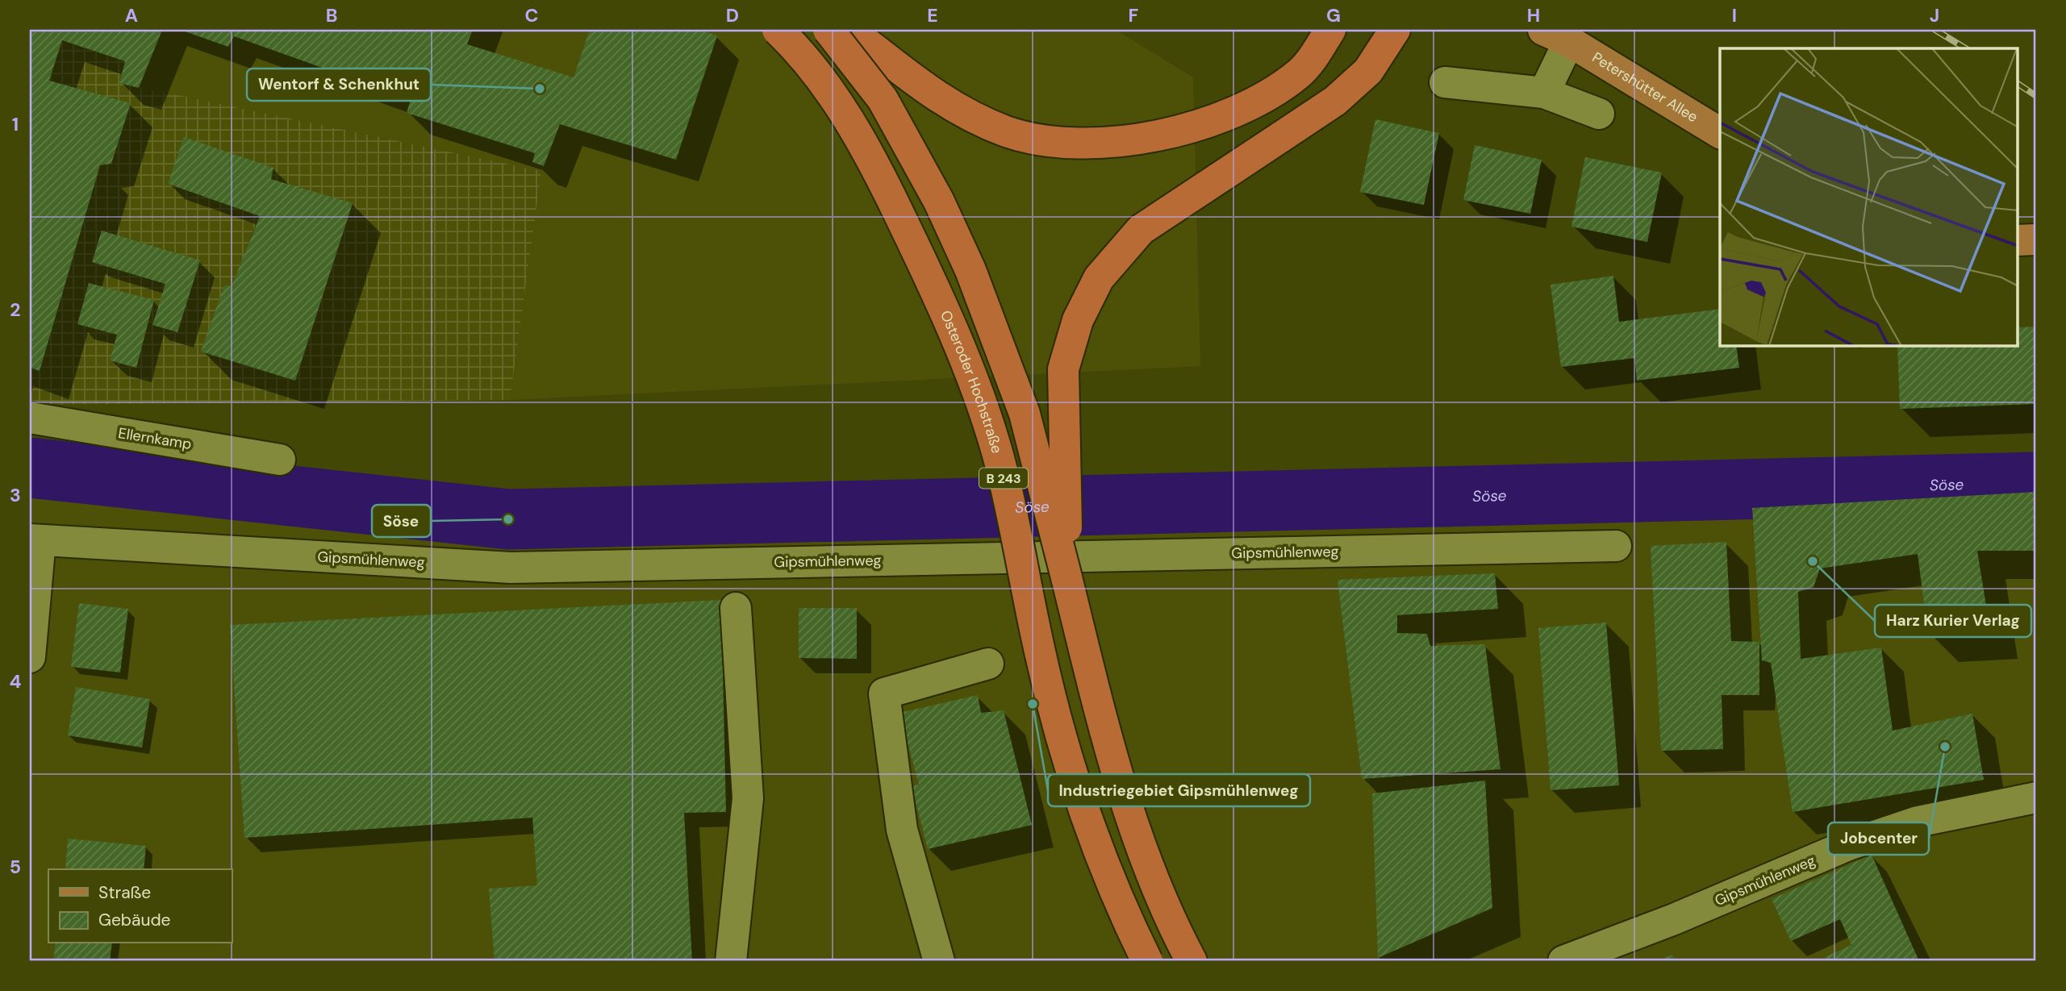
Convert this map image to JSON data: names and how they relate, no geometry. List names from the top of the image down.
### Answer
{
  "streets": {
    "highway": ["Osteroder Hochstraße", "B 243"],
    "main road": ["Petershütter Allee"],
    "street": ["Ellernkamp", "Gipsmühlenweg"]
  },
  "water": ["Söse"],
  "places": [
    "Wentorf & Schenkhut",
    "Söse",
    "Harz Kurier Verlag",
    "Industriegebiet Gipsmühlenweg",
    "Jobcenter"
  ],
  "legend": ["Straße", "Gebäude"],
  "grid": {
    "columns": [
      "A",
      "B",
      "C",
      "D",
      "E",
      "F",
      "G",
      "H",
      "I",
      "J"
    ],
    "rows": [
      "1",
      "2",
      "3",
      "4",
      "5"
    ]
  }
}
